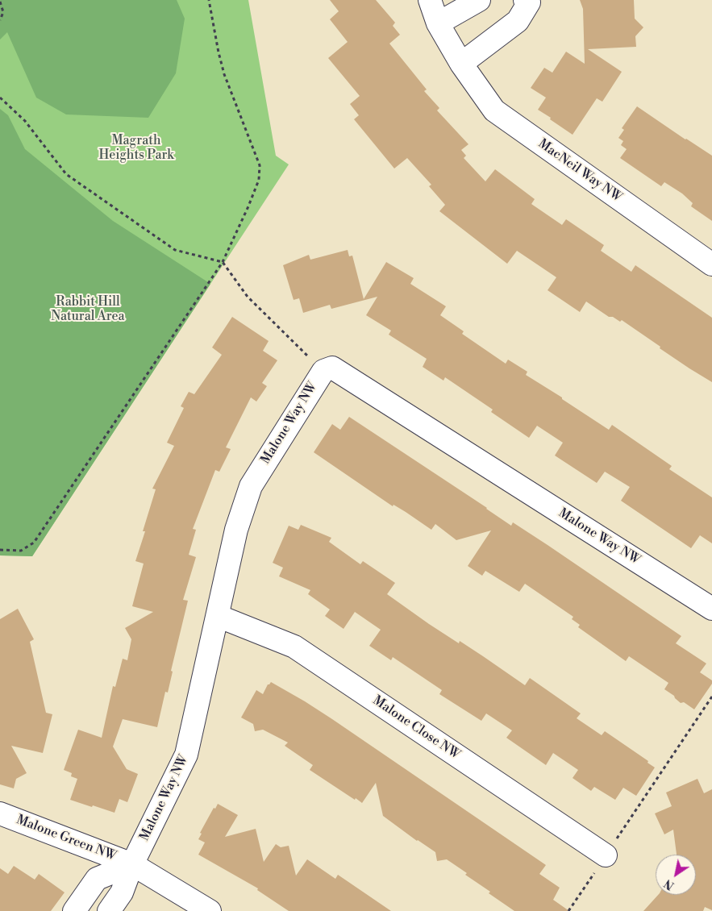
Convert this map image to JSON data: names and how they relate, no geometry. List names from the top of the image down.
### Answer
{
  "streets": {
    "street": [
      "MacNeil Way NW",
      "Malone Way NW",
      "Malone Close NW",
      "Malone Green NW"
    ]
  },
  "crossings": [
    ["Malone Way NW", "Malone Close NW"],
    ["Malone Way NW", "Malone Green NW"]
  ],
  "parks": ["Magrath Heights Park", "Rabbit Hill Natural Area"],
  "north": "bottom left"
}
